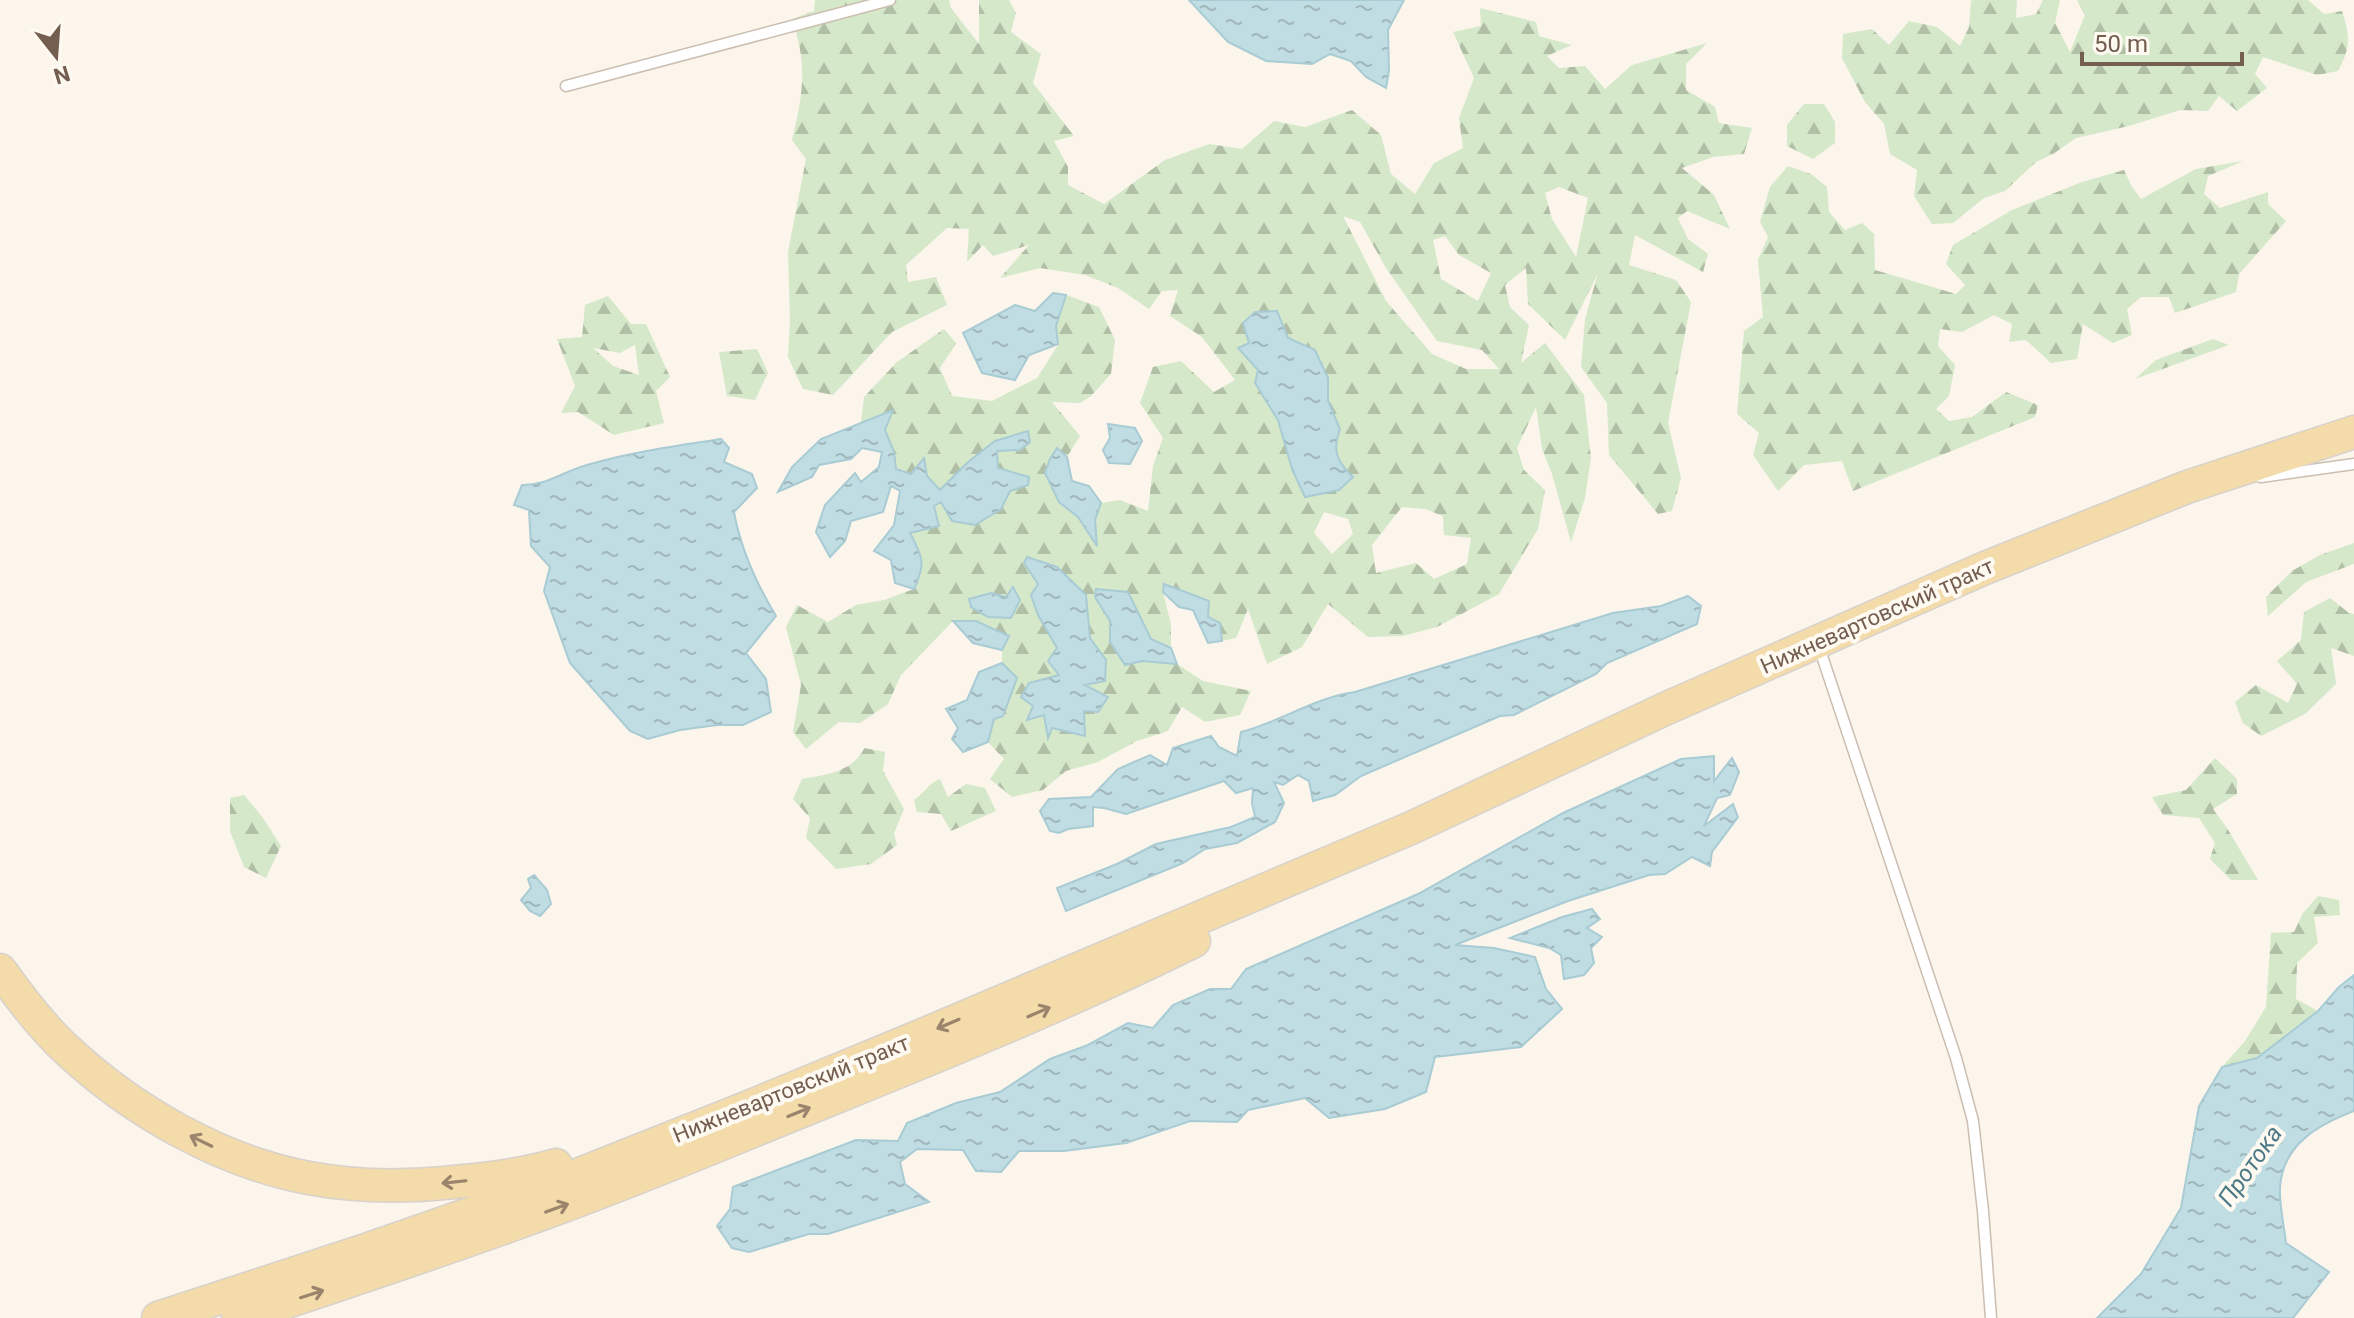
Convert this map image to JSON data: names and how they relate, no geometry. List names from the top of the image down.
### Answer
{
  "streets": {
    "main road": ["Нижневартовский тракт"]
  },
  "water": ["Протока"],
  "scale_bar": "50 m",
  "north": "bottom"
}
